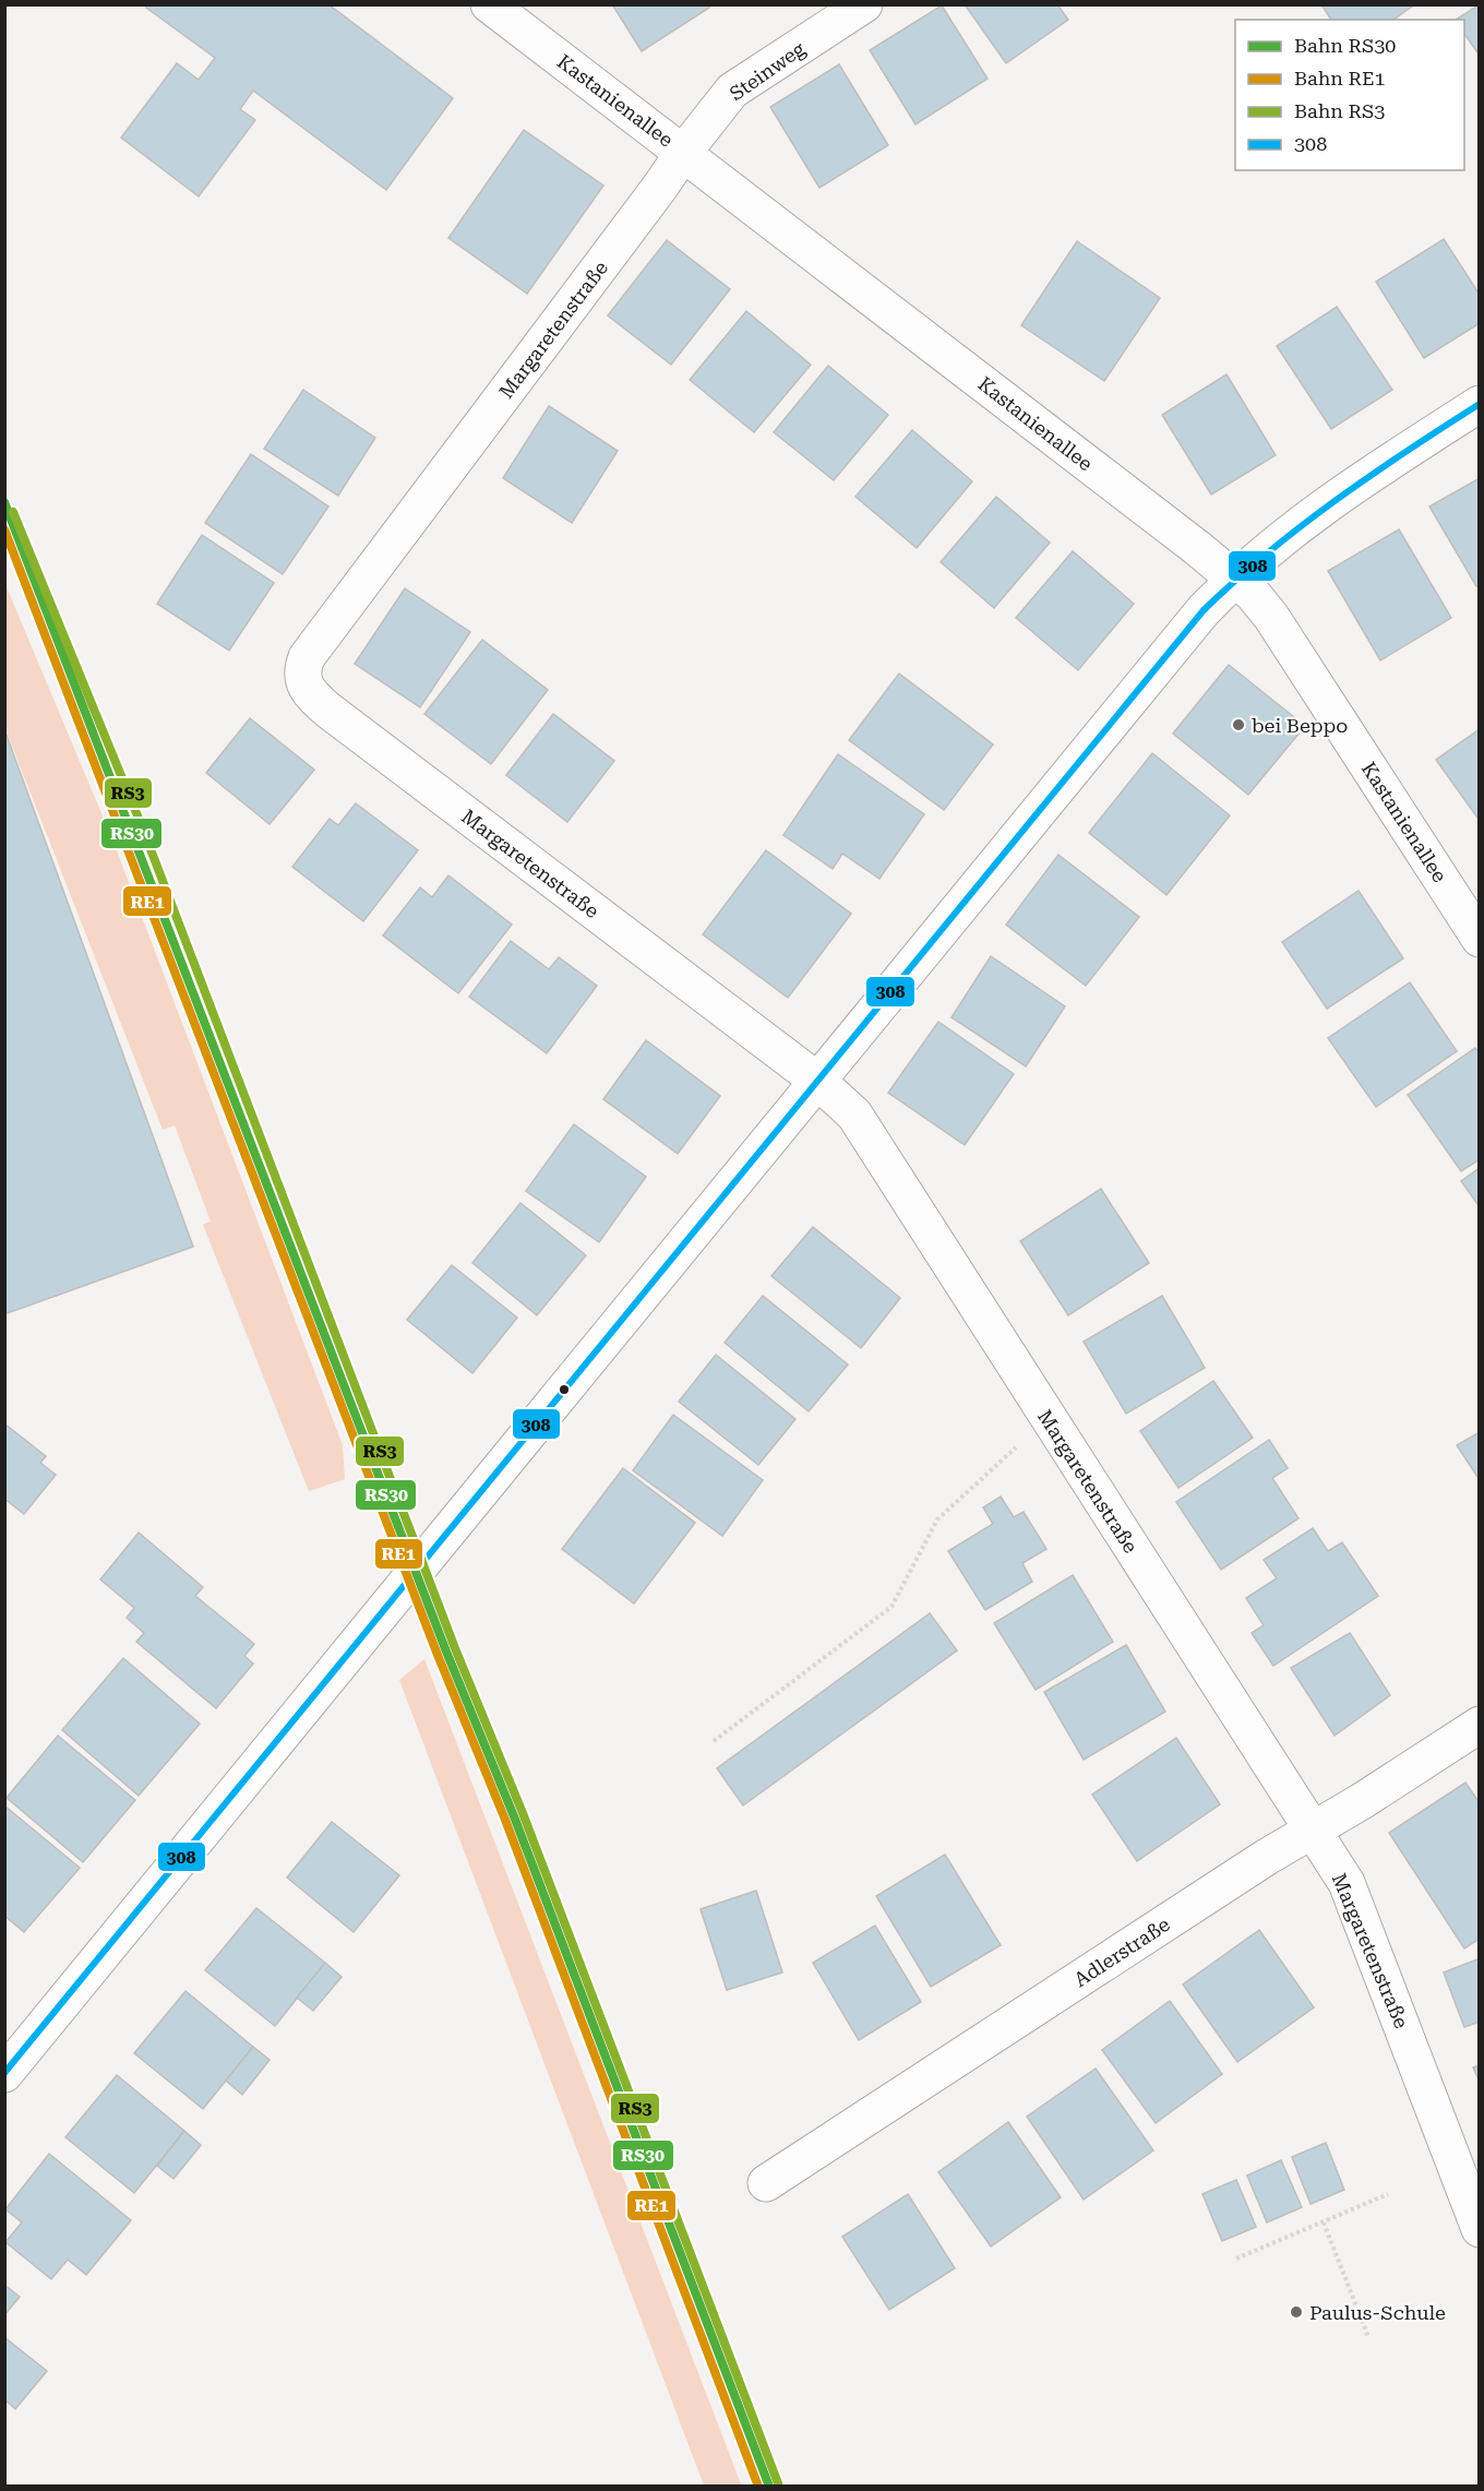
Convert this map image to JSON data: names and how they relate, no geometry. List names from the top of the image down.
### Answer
{
  "streets": {
    "street": [
      "Steinweg",
      "Kastanienallee",
      "Margaretenstraße",
      "Adlerstraße"
    ]
  },
  "crossings": [
    ["Steinweg", "Kastanienallee"],
    ["Steinweg", "Margaretenstraße"],
    ["Kastanienallee", "Margaretenstraße"],
    ["Margaretenstraße", "Adlerstraße"]
  ],
  "places": ["bei Beppo", "Paulus-Schule"],
  "lines": [
    "transit line 308",
    "rail line RS30",
    "rail line RS3",
    "rail line RE1"
  ],
  "legend": [
    "Bahn RS30",
    "Bahn RE1",
    "Bahn RS3",
    "308"
  ]
}
